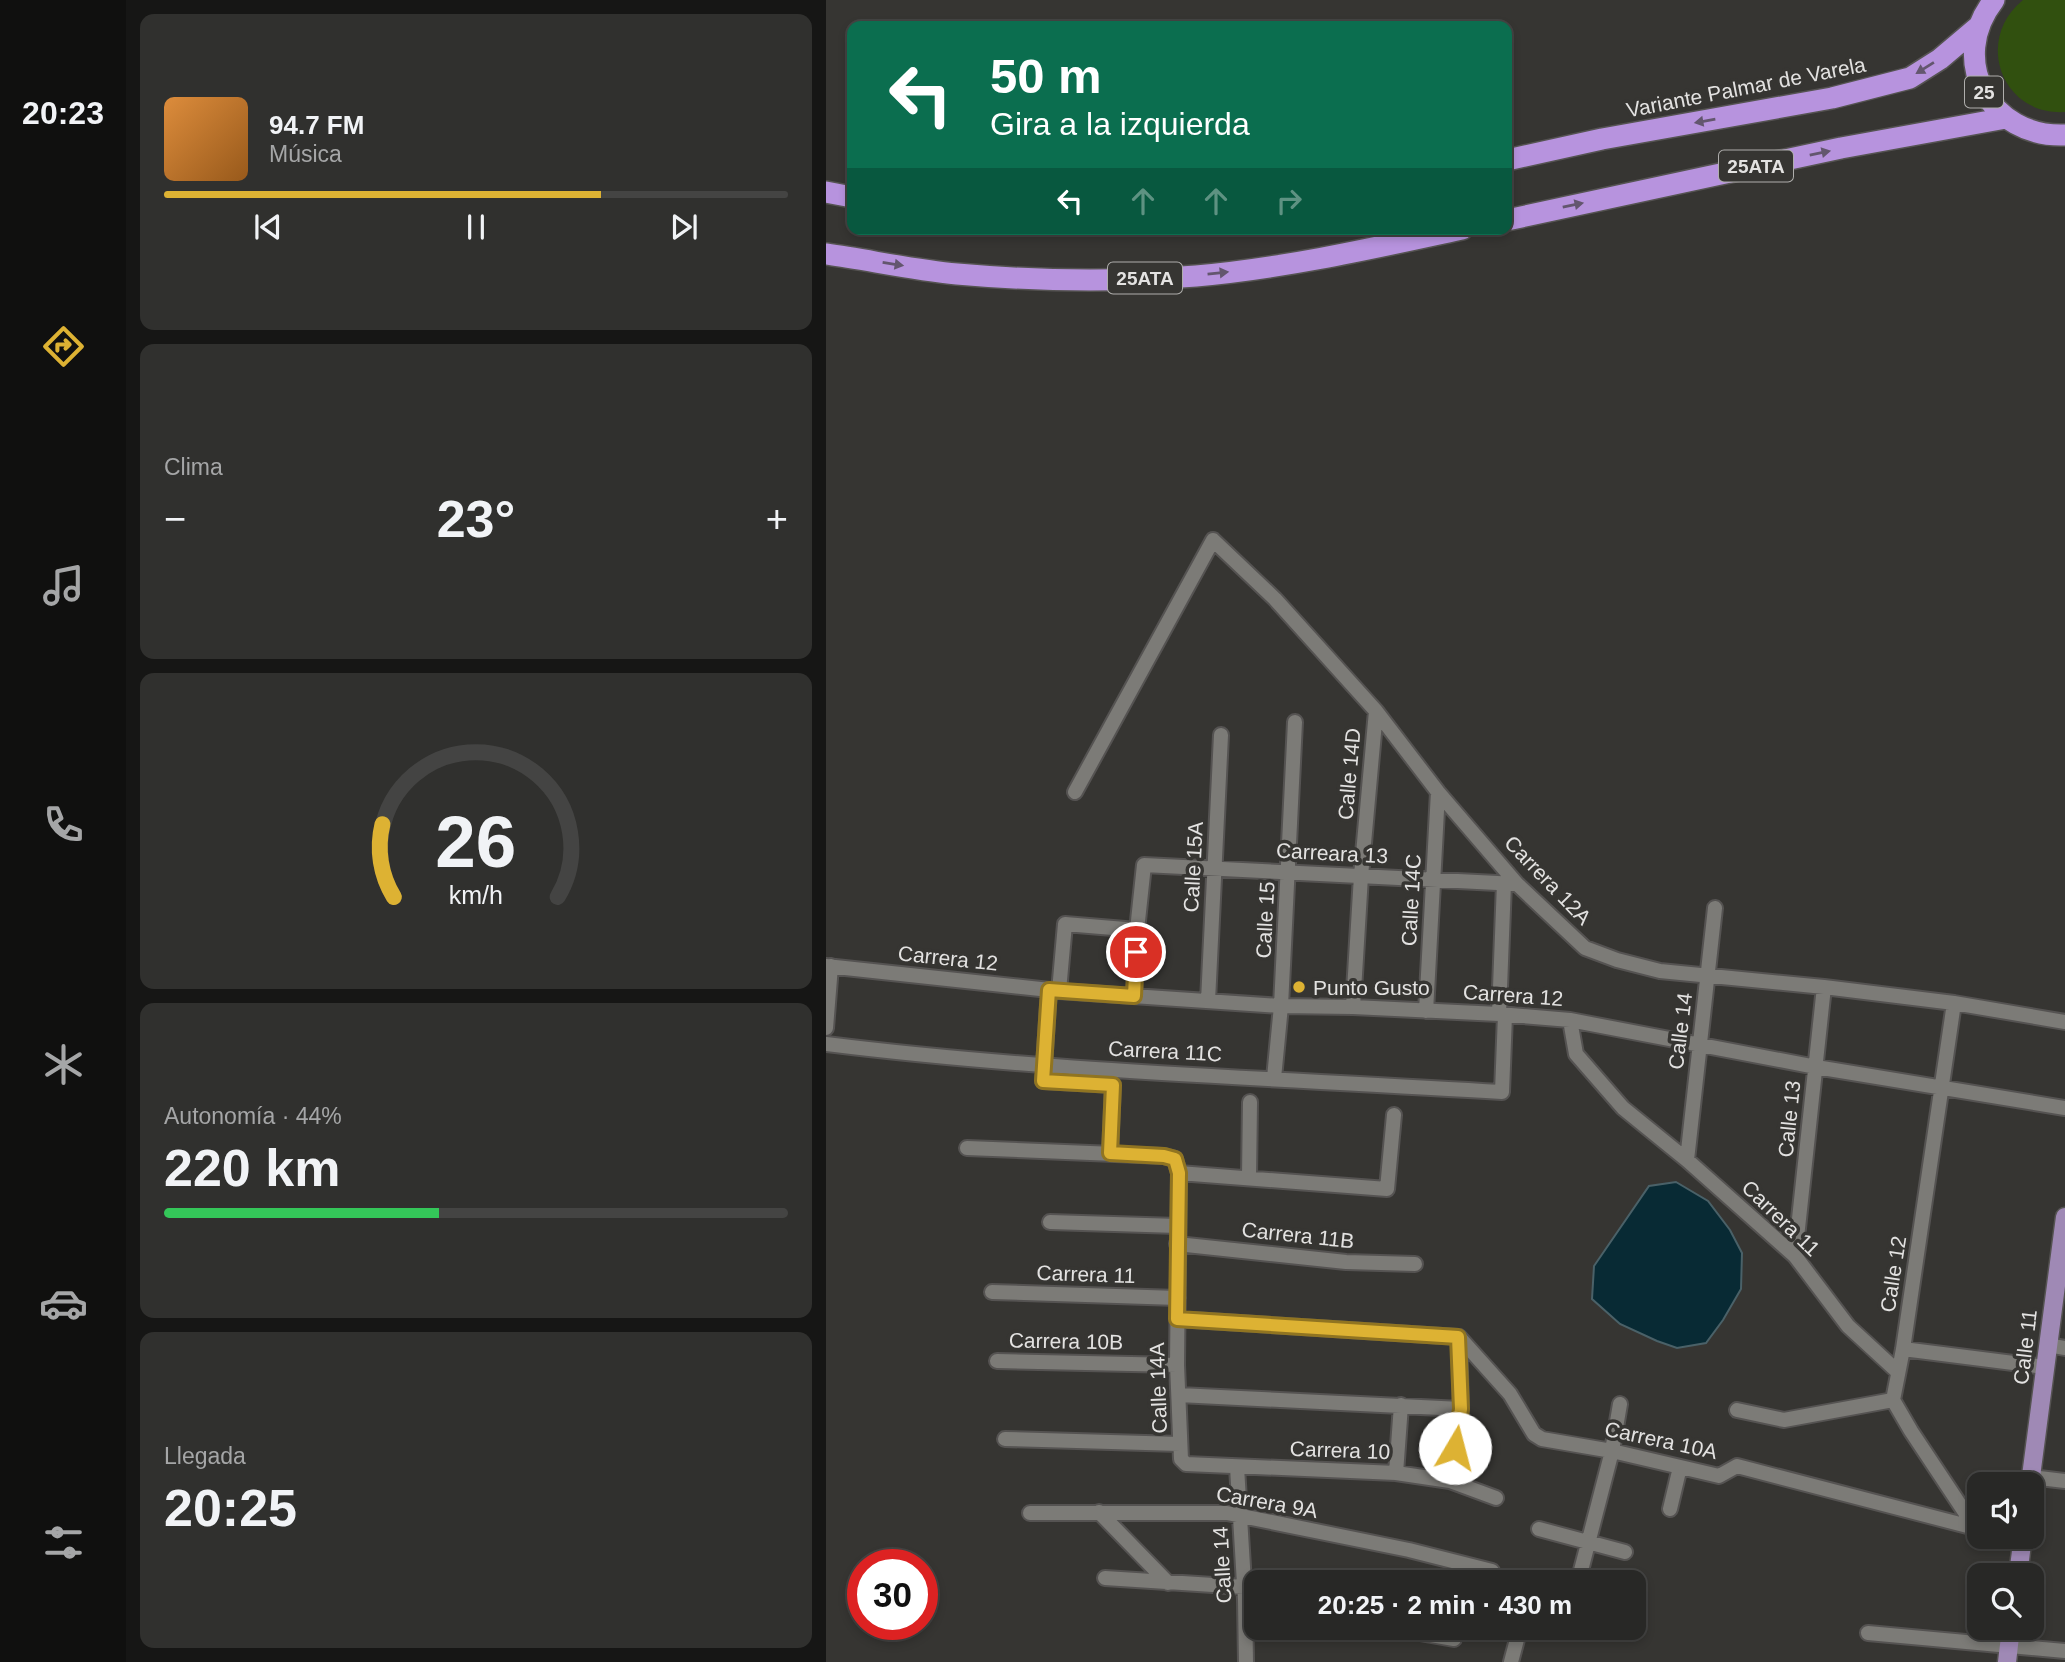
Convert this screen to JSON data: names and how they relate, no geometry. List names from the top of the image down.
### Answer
{
  "streets": {
    "highway": ["Variante Palmar de Varela", "25", "25ATA"],
    "main road": ["Calle 11"],
    "street": [
      "Calle 14D",
      "Carreara 13",
      "Calle 15A",
      "Carrera 12A",
      "Calle 14C",
      "Calle 15",
      "Carrera 12",
      "Calle 14",
      "Carrera 11C",
      "Calle 13",
      "Carrera 11",
      "Carrera 11B",
      "Calle 12",
      "Carrera 10B",
      "Calle 14A",
      "Carrera 10A",
      "Carrera 10",
      "Carrera 9A"
    ]
  },
  "crossings": [
    ["Variante Palmar de Varela", "25"],
    ["25", "25ATA"],
    ["Calle 14D", "Carreara 13"],
    ["Calle 14D", "Carrera 12A"],
    ["Calle 14D", "Carrera 12"],
    ["Carreara 13", "Calle 15A"],
    ["Carreara 13", "Carrera 12A"],
    ["Carreara 13", "Calle 14C"],
    ["Carreara 13", "Calle 15"],
    ["Calle 15A", "Carrera 12"],
    ["Carrera 12A", "Calle 14C"],
    ["Carrera 12A", "Calle 14"],
    ["Carrera 12A", "Calle 13"],
    ["Carrera 12A", "Calle 12"],
    ["Calle 14C", "Carrera 12"],
    ["Calle 15", "Carrera 12"],
    ["Calle 15", "Carrera 11C"],
    ["Carrera 12", "Calle 14"],
    ["Carrera 12", "Carrera 11C"],
    ["Carrera 12", "Calle 13"],
    ["Carrera 12", "Calle 12"],
    ["Calle 14", "Carrera 11"],
    ["Calle 14", "Carrera 10"],
    ["Calle 14", "Carrera 9A"],
    ["Calle 13", "Carrera 11"],
    ["Carrera 11", "Calle 12"],
    ["Carrera 11", "Calle 14A"],
    ["Carrera 11B", "Calle 14A"],
    ["Carrera 10B", "Calle 14A"],
    ["Calle 14A", "Carrera 10"]
  ],
  "places": ["Punto Gusto"],
  "page": {
    "tabs": "20:23",
    "turn": ["50 m", "Gira a la izquierda"],
    "song": ["94.7 FM", "Música"],
    "tile": [
      "Clima",
      ["Autonomía · 44%", "220 km"],
      ["Llegada", "20:25"]
    ],
    "heat": ["−", "23°", "+"],
    "limit": "30",
    "trip": "20:25 · 2 min · 430 m",
    "gauge": ["26", "km/h"]
  }
}
